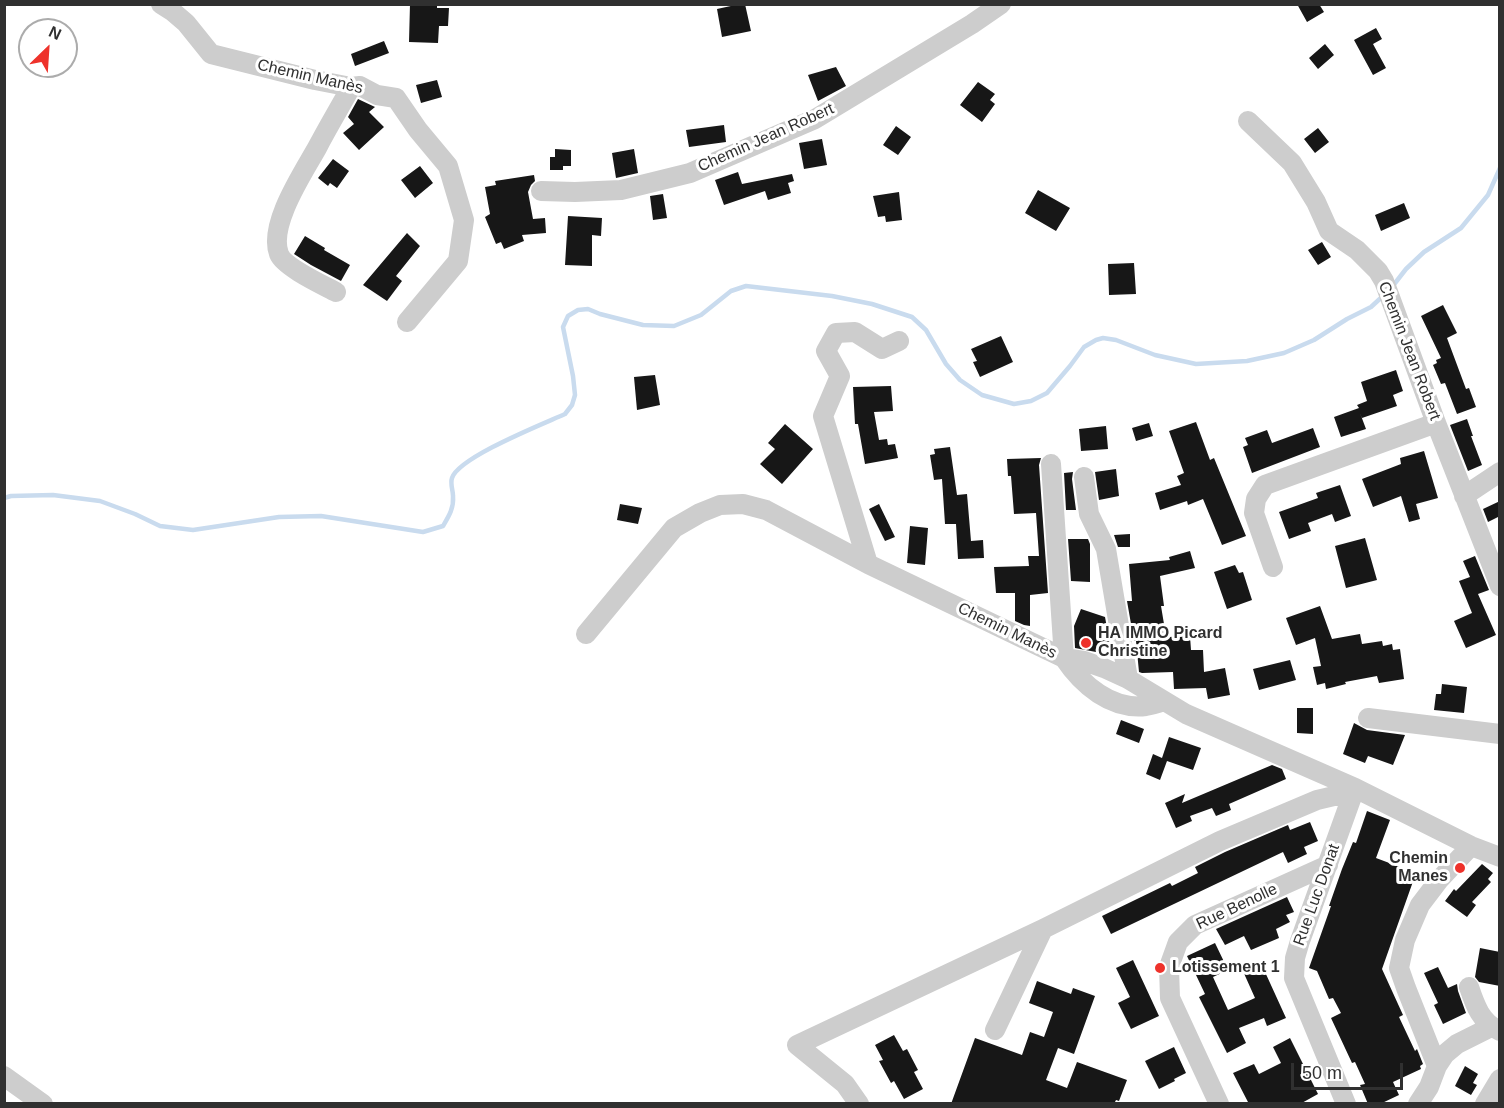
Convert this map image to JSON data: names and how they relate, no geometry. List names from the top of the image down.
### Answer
{
  "streets": {
    "street": [
      "Chemin Manès",
      "Chemin Jean Robert",
      "Rue Luc Donat",
      "Rue Benolle"
    ]
  },
  "crossings": [
    ["Chemin Manès", "Rue Luc Donat"],
    ["Rue Luc Donat", "Rue Benolle"]
  ],
  "places": ["HA IMMO Picard Christine", "Chemin Manes", "Lotissement 1"],
  "scale_bar": "50 m",
  "north": "top right"
}
